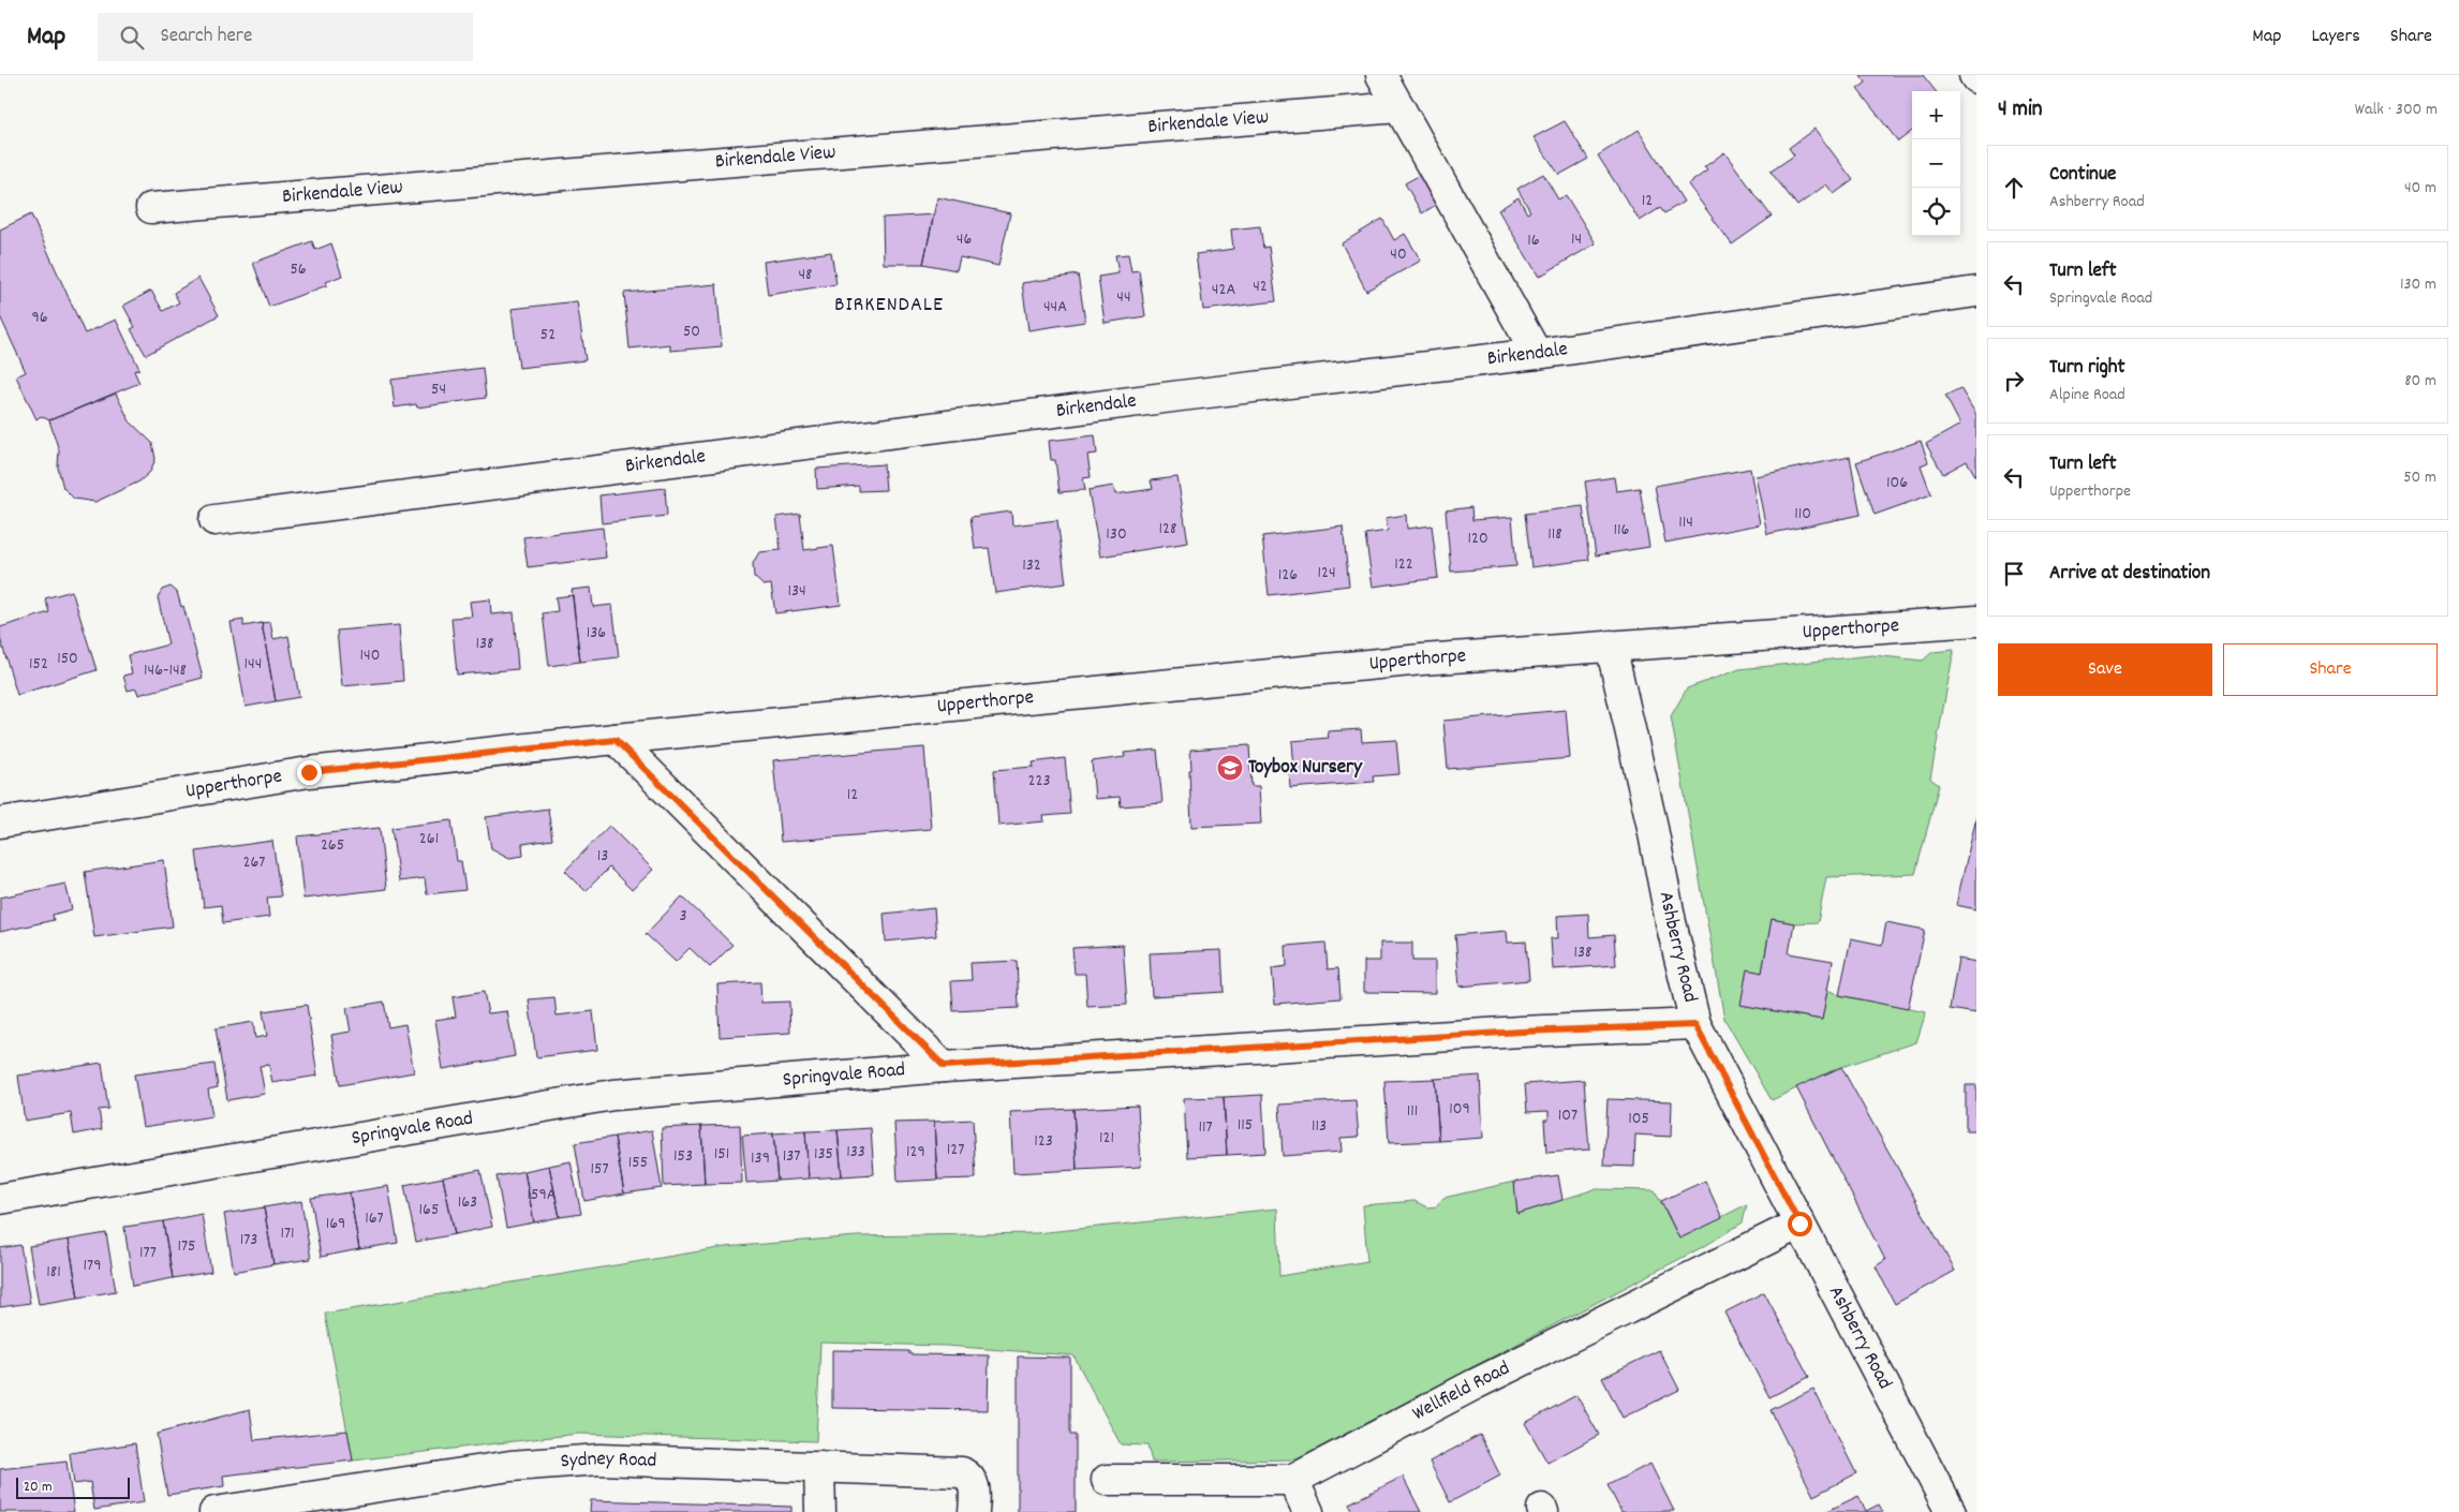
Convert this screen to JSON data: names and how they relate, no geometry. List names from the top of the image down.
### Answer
{
  "streets": {
    "street": [
      "Birkendale View",
      "Birkendale",
      "Upperthorpe",
      "Ashberry Road",
      "Springvale Road",
      "Wellfield Road",
      "Sydney Road"
    ]
  },
  "crossings": [
    ["Upperthorpe", "Ashberry Road"],
    ["Ashberry Road", "Springvale Road"],
    ["Ashberry Road", "Wellfield Road"]
  ],
  "districts": ["BIRKENDALE"],
  "places": {
    "school or university": ["Toybox Nursery"]
  },
  "house_numbers": [
    "12",
    "46",
    "14",
    "16",
    "40",
    "56",
    "48",
    "42",
    "42A",
    "44",
    "44A",
    "96",
    "50",
    "52",
    "54",
    "106",
    "110",
    "114",
    "128",
    "116",
    "130",
    "118",
    "120",
    "122",
    "132",
    "124",
    "126",
    "134",
    "136",
    "138",
    "140",
    "150",
    "152",
    "144",
    "146-148",
    "223",
    "12",
    "261",
    "265",
    "13",
    "267",
    "3",
    "138",
    "109",
    "111",
    "107",
    "105",
    "115",
    "113",
    "117",
    "121",
    "123",
    "127",
    "133",
    "129",
    "151",
    "135",
    "153",
    "137",
    "139",
    "155",
    "157",
    "159A",
    "163",
    "165",
    "167",
    "169",
    "171",
    "173",
    "175",
    "177",
    "179",
    "181"
  ],
  "scale_bar": "20 m",
  "page": {
    "header": "Map",
    "search": "Search here",
    "nav": ["Map", "Layers", "Share"],
    "heading": ["4 min", "Walk · 300 m"],
    "map_buttons": ["+", "−"],
    "list": [
      ["Continue", "Ashberry Road", "40 m"],
      ["Turn left", "Springvale Road", "130 m"],
      ["Turn right", "Alpine Road", "80 m"],
      ["Turn left", "Upperthorpe", "50 m"],
      "Arrive at destination"
    ],
    "buttons": ["Save", "Share"],
    "scale": "20 m"
  }
}
